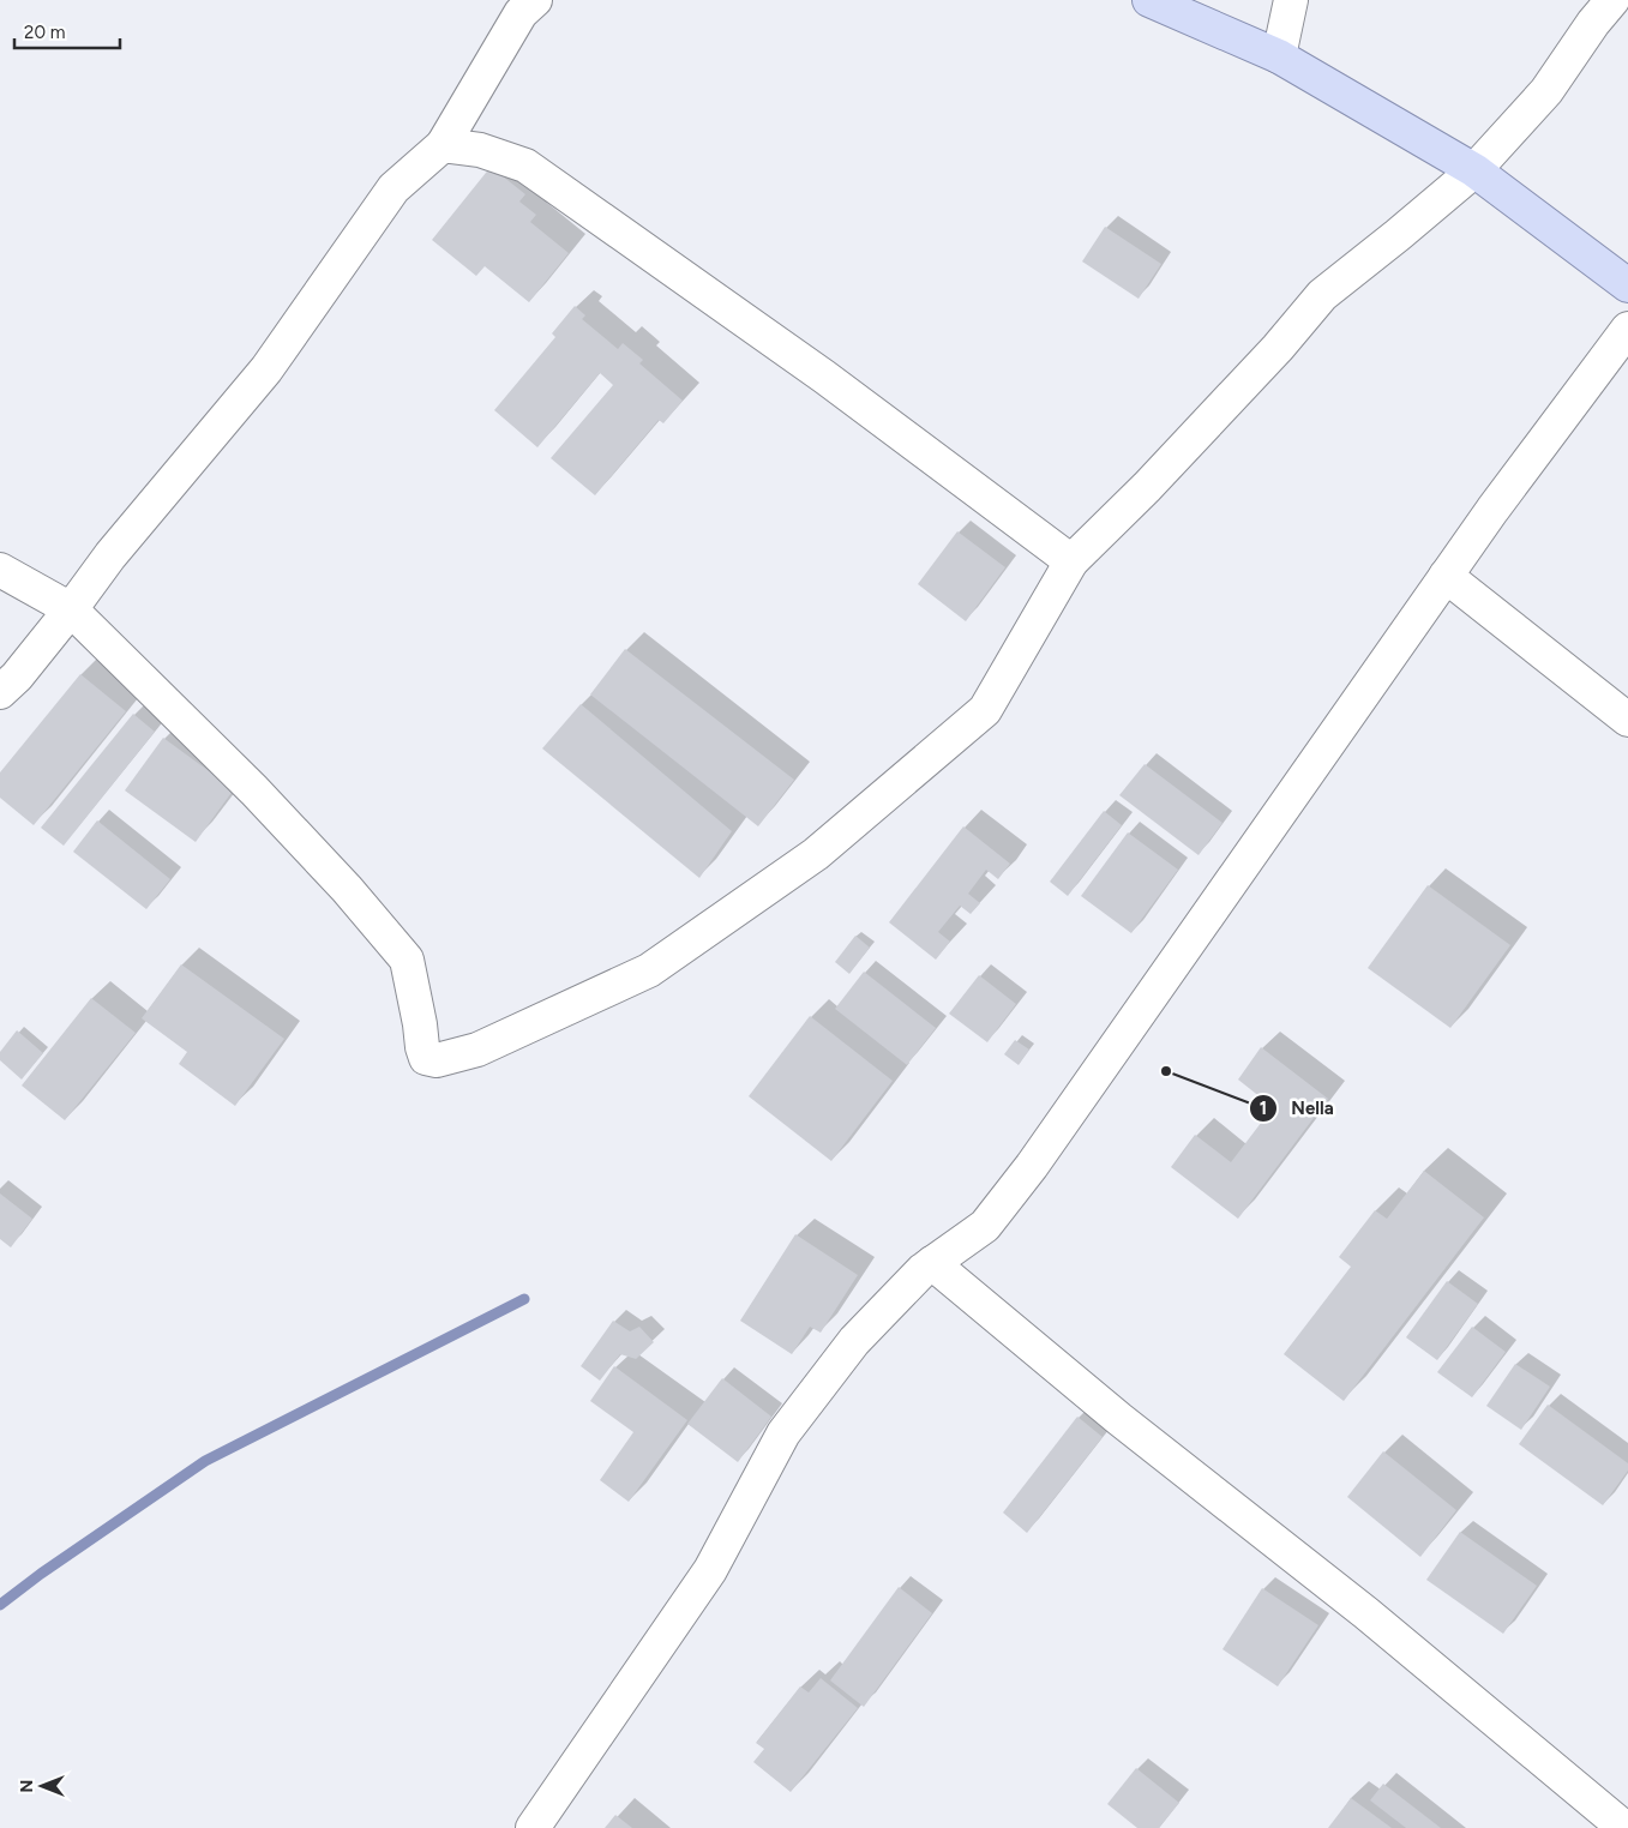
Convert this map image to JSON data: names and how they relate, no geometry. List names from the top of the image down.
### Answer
{
  "places": ["Nella"],
  "scale_bar": "20 m",
  "north": "left"
}
